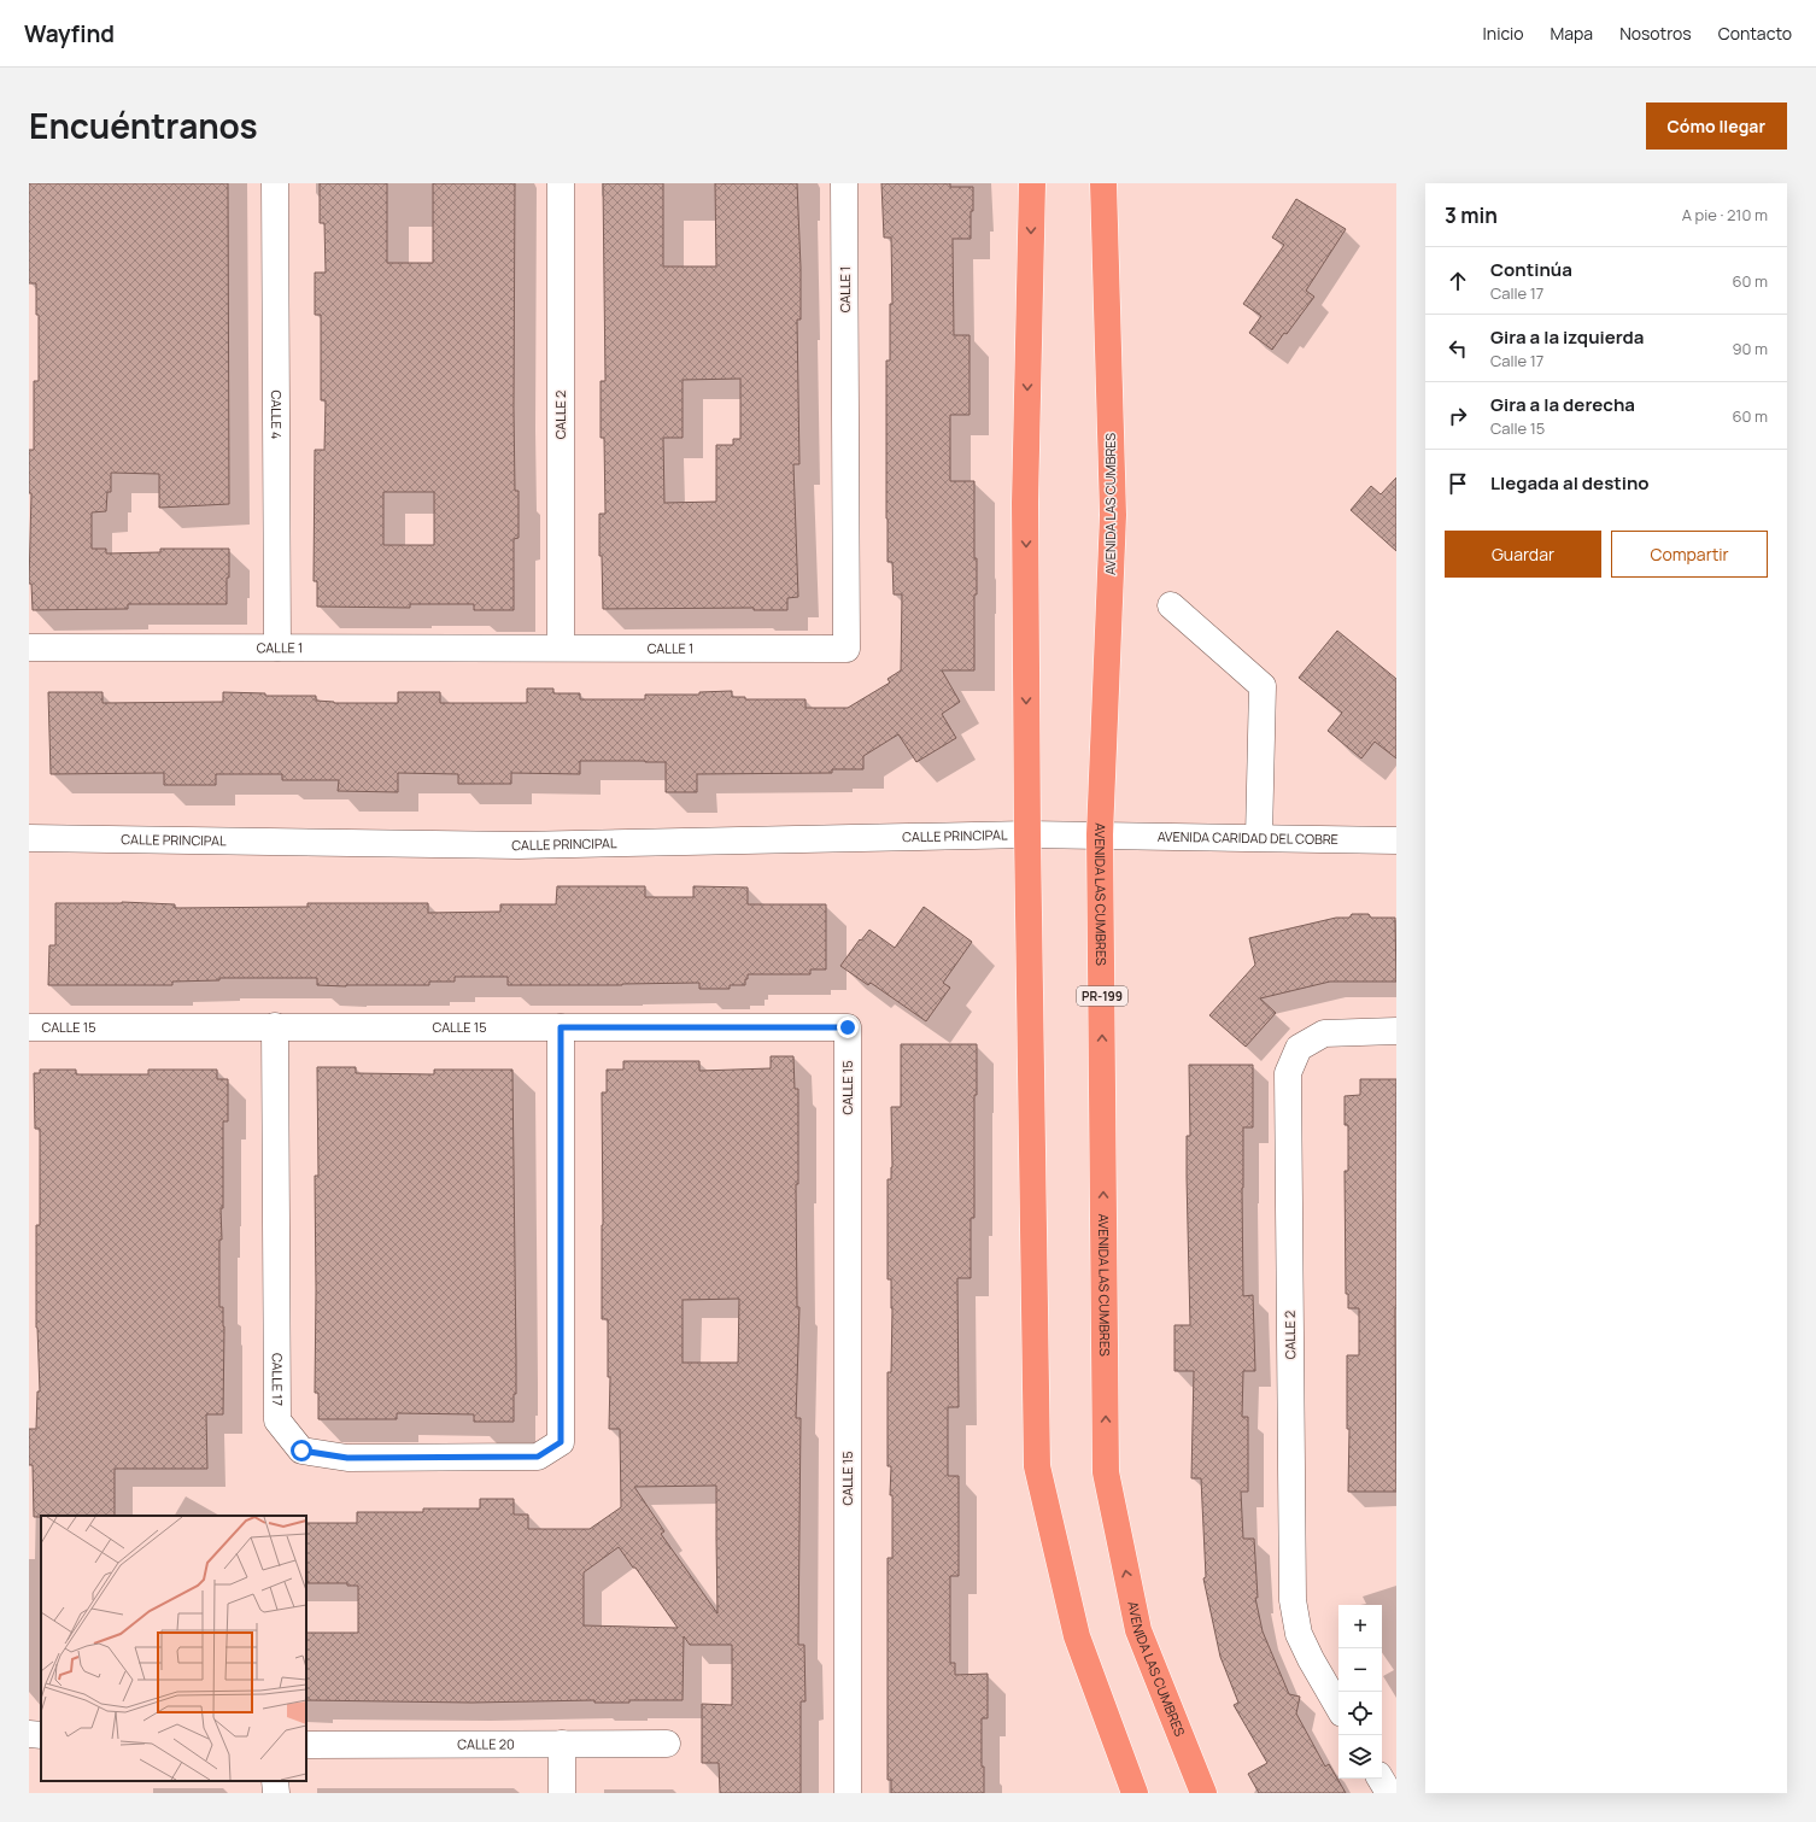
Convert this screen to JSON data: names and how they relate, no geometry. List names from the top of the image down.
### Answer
{
  "streets": {
    "highway": ["AVENIDA LAS CUMBRES", "PR-199"],
    "street": [
      "CALLE 1",
      "CALLE 4",
      "CALLE 2",
      "CALLE PRINCIPAL",
      "AVENIDA CARIDAD DEL COBRE",
      "CALLE 15",
      "CALLE 17",
      "CALLE 20"
    ]
  },
  "crossings": [
    ["CALLE 1", "CALLE 4"],
    ["CALLE 1", "CALLE 2"],
    ["AVENIDA LAS CUMBRES", "CALLE PRINCIPAL"],
    ["AVENIDA LAS CUMBRES", "AVENIDA CARIDAD DEL COBRE"],
    ["CALLE PRINCIPAL", "AVENIDA CARIDAD DEL COBRE"],
    ["CALLE 15", "CALLE 17"]
  ],
  "page": {
    "header": "Wayfind",
    "nav": [
      "Inicio",
      "Mapa",
      "Nosotros",
      "Contacto"
    ],
    "title": "Encuéntranos",
    "buttons": [
      "Cómo llegar",
      ["Guardar", "Compartir"]
    ],
    "heading": ["3 min", "A pie · 210 m"],
    "list": [
      ["Continúa", "Calle 17", "60 m"],
      ["Gira a la izquierda", "Calle 17", "90 m"],
      ["Gira a la derecha", "Calle 15", "60 m"],
      "Llegada al destino"
    ],
    "map_buttons": ["+", "−"]
  }
}
